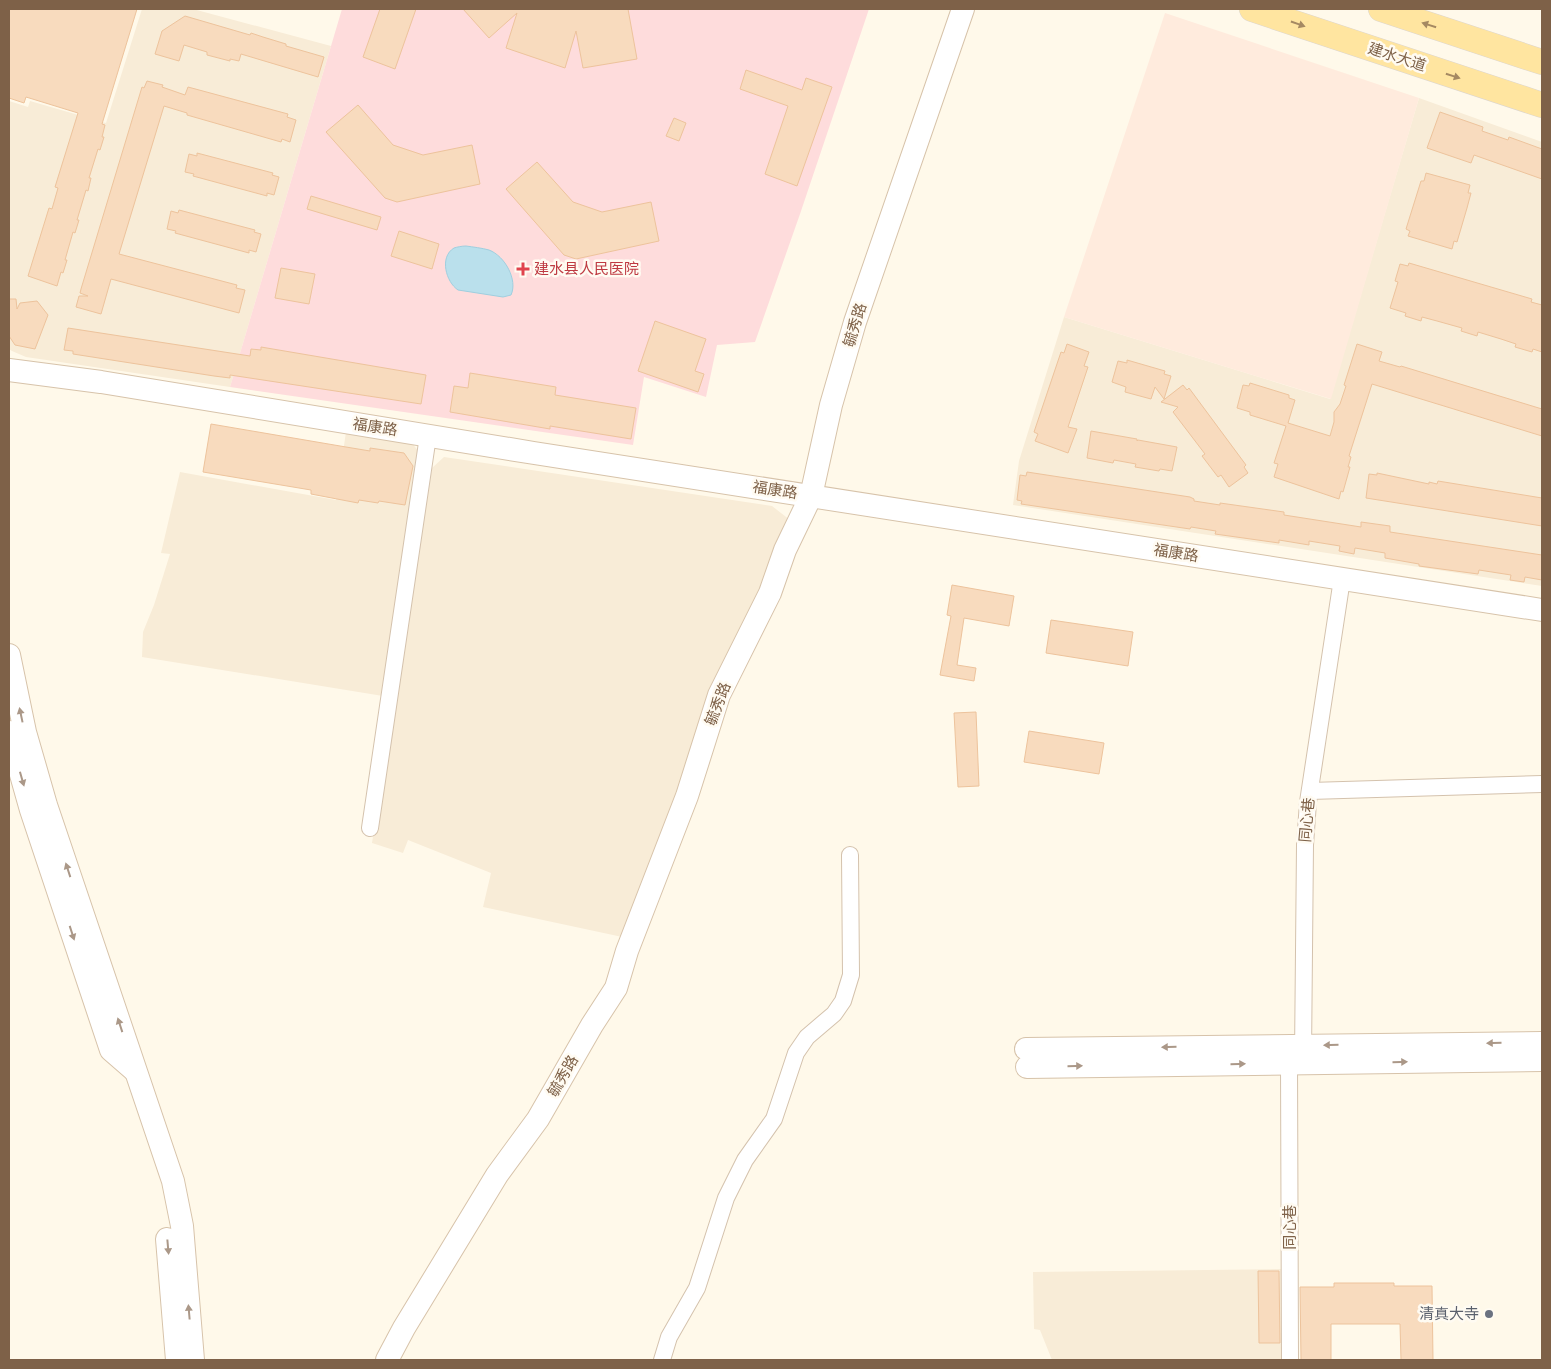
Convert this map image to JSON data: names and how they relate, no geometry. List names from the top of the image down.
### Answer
{
  "streets": {
    "main road": ["建水大道"],
    "street": ["毓秀路", "福康路", "同心巷"]
  },
  "crossings": [
    ["毓秀路", "福康路"],
    ["福康路", "同心巷"]
  ],
  "places": {
    "health": ["建水县人民医院"],
    "other": ["清真大寺"]
  }
}
